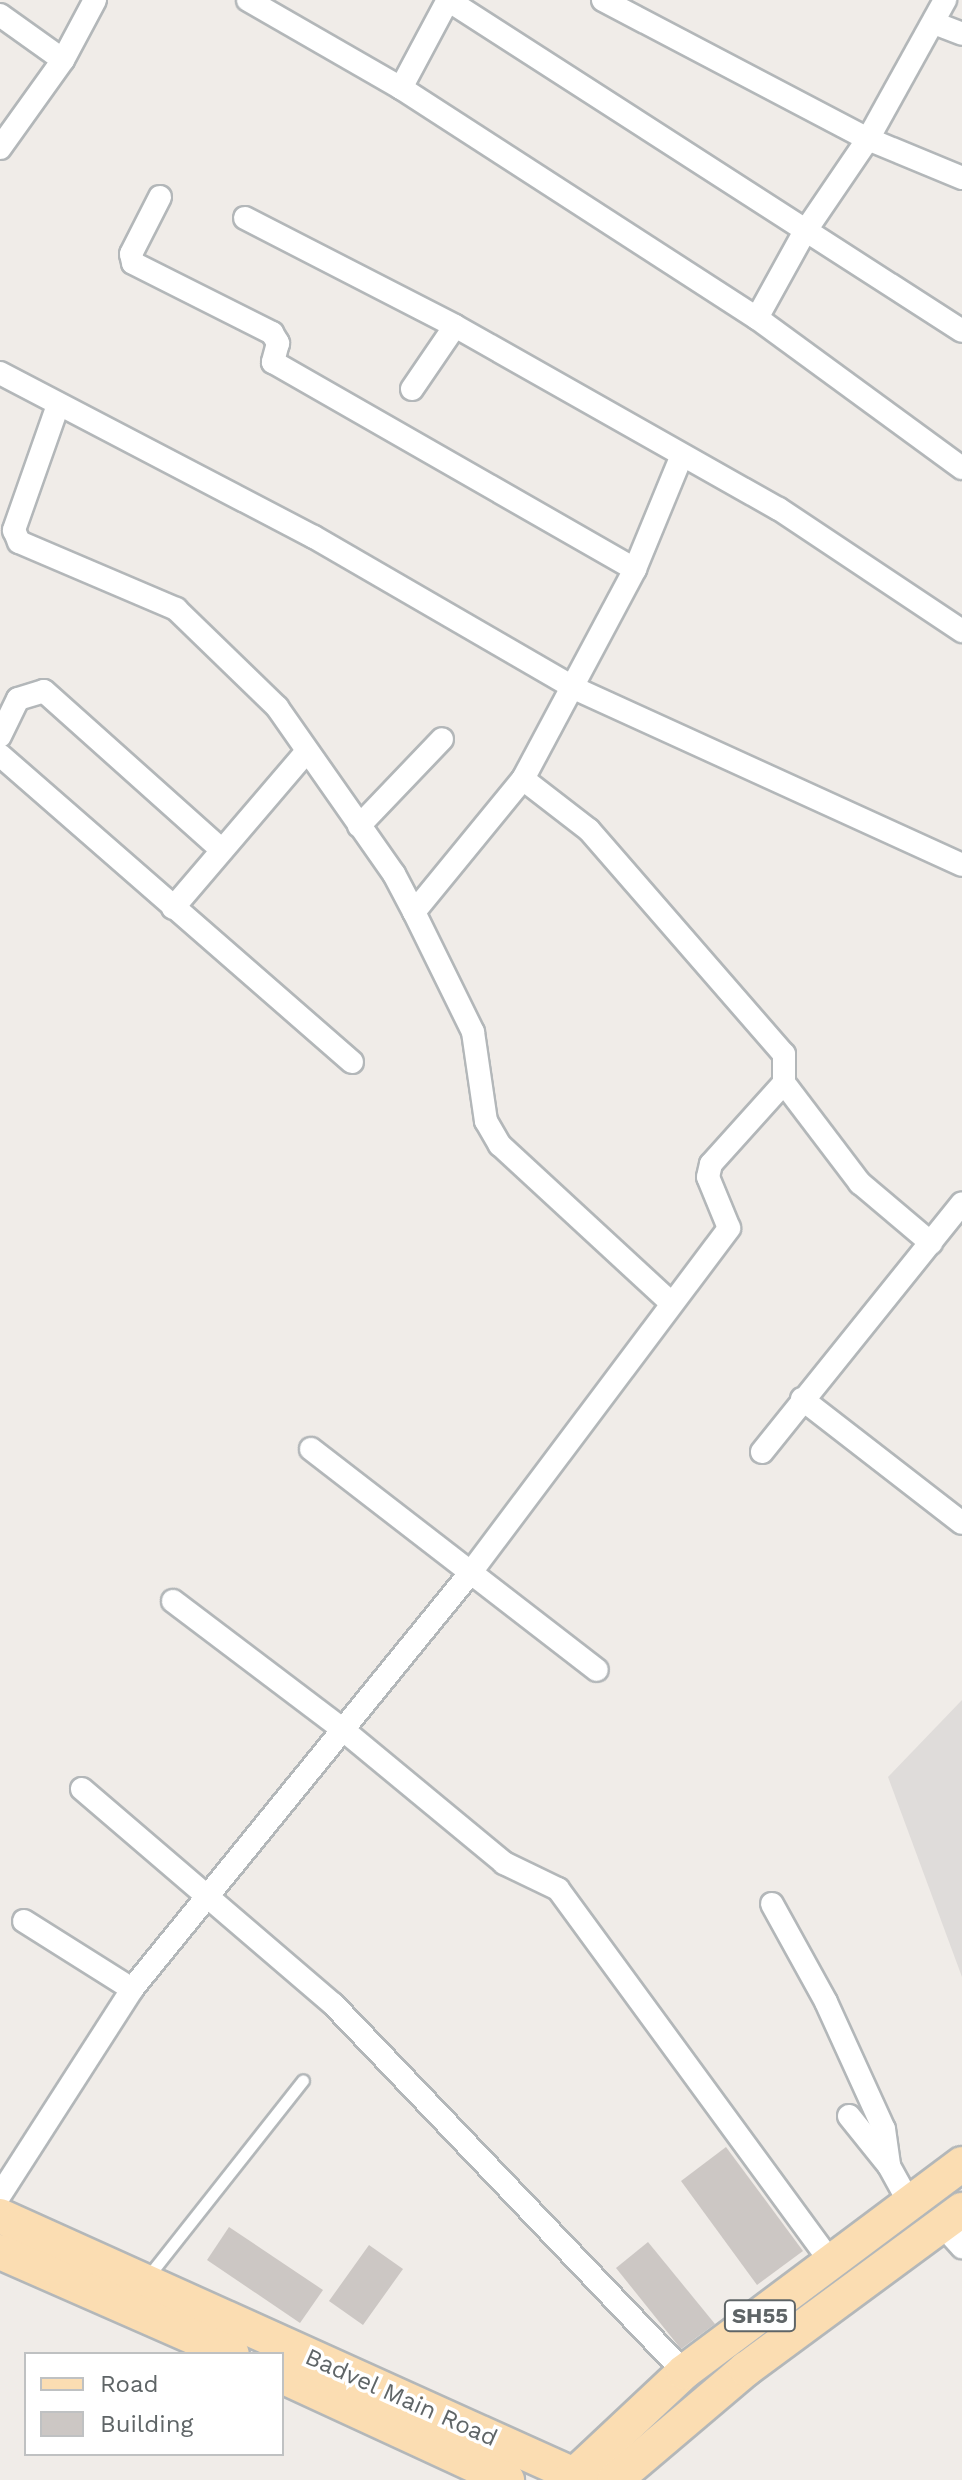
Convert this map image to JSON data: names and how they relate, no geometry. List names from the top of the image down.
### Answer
{
  "streets": {
    "main road": ["SH55", "Badvel Main Road"]
  },
  "crossings": [
    ["SH55", "Badvel Main Road"]
  ],
  "legend": ["Road", "Building"]
}
